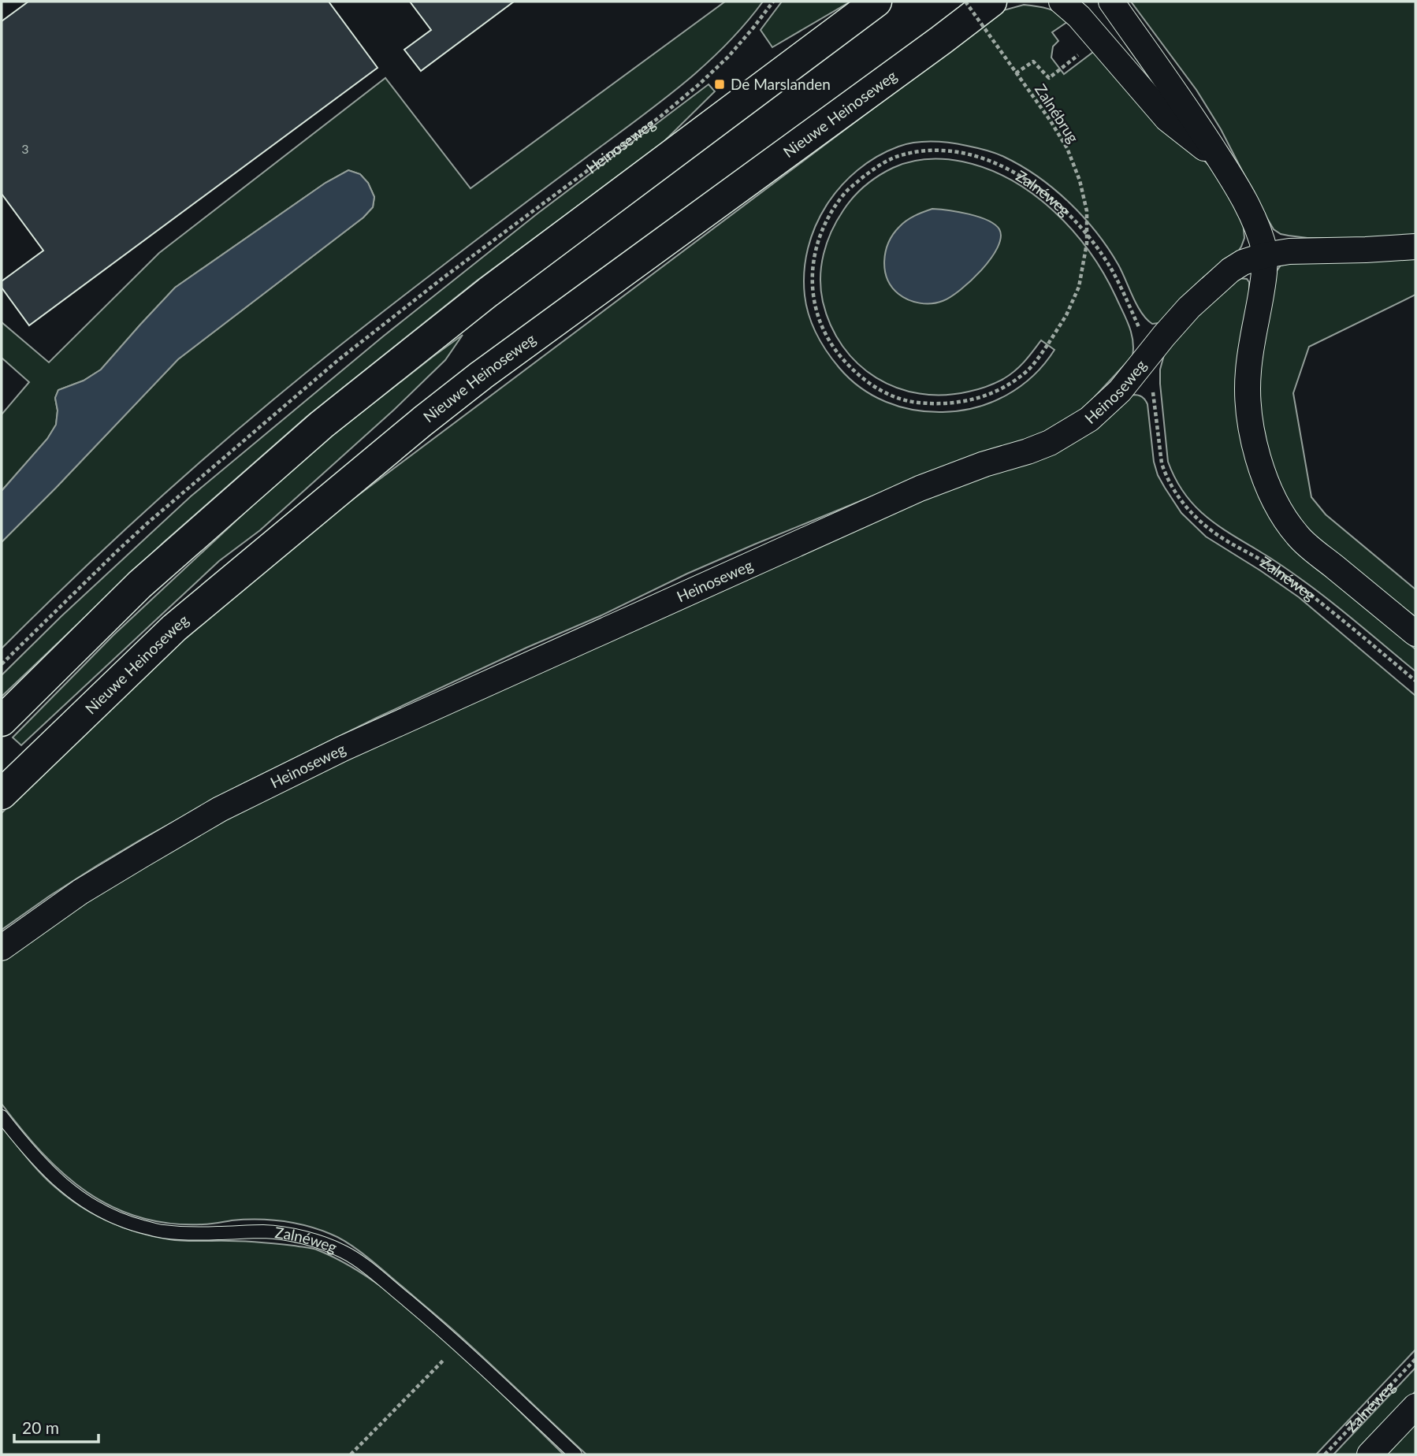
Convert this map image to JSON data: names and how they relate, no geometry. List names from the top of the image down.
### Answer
{
  "streets": {
    "highway": ["Nieuwe Heinoseweg"],
    "street": ["Heinoseweg"],
    "lane": ["Zalnéweg"],
    "path": ["Zalnébrug"]
  },
  "crossings": [
    ["Zalnébrug", "Zalnéweg"],
    ["Heinoseweg", "Zalnéweg"]
  ],
  "places": {
    "transit": ["De Marslanden"]
  },
  "house_numbers": ["3"],
  "scale_bar": "20 m"
}
